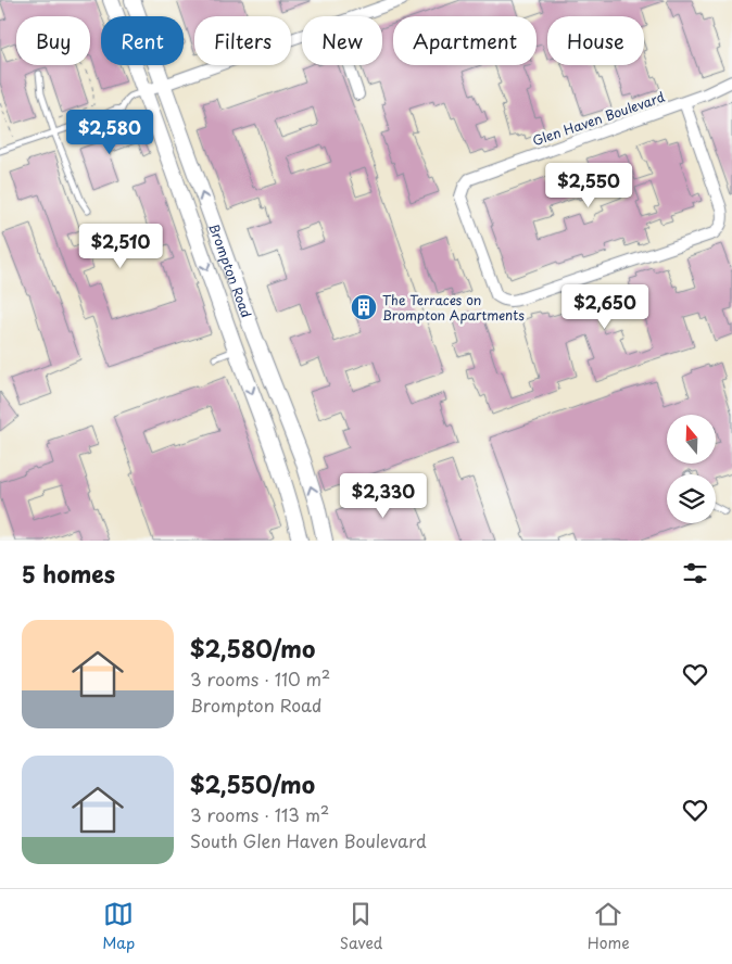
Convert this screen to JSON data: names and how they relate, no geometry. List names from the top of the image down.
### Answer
{
  "streets": {
    "street": ["Glen Haven Boulevard", "Brompton Road"]
  },
  "places": {
    "building": ["The Terraces on Brompton Apartments"]
  },
  "north": "top",
  "page": {
    "chip": [
      "Buy",
      "Rent",
      "Filters",
      "New",
      "Apartment",
      "House"
    ],
    "price": [
      "$2,580",
      "$2,550",
      "$2,510",
      "$2,650",
      "$2,330"
    ],
    "heading": "5 homes",
    "list": [
      {
        "name": "$2,580/mo",
        "note": "3 rooms · 110 m² · Brompton Road"
      },
      {
        "name": "$2,550/mo",
        "note": "3 rooms · 113 m² · South Glen Haven Boulevard"
      }
    ],
    "tabs": ["Map", "Saved", "Home"]
  }
}
